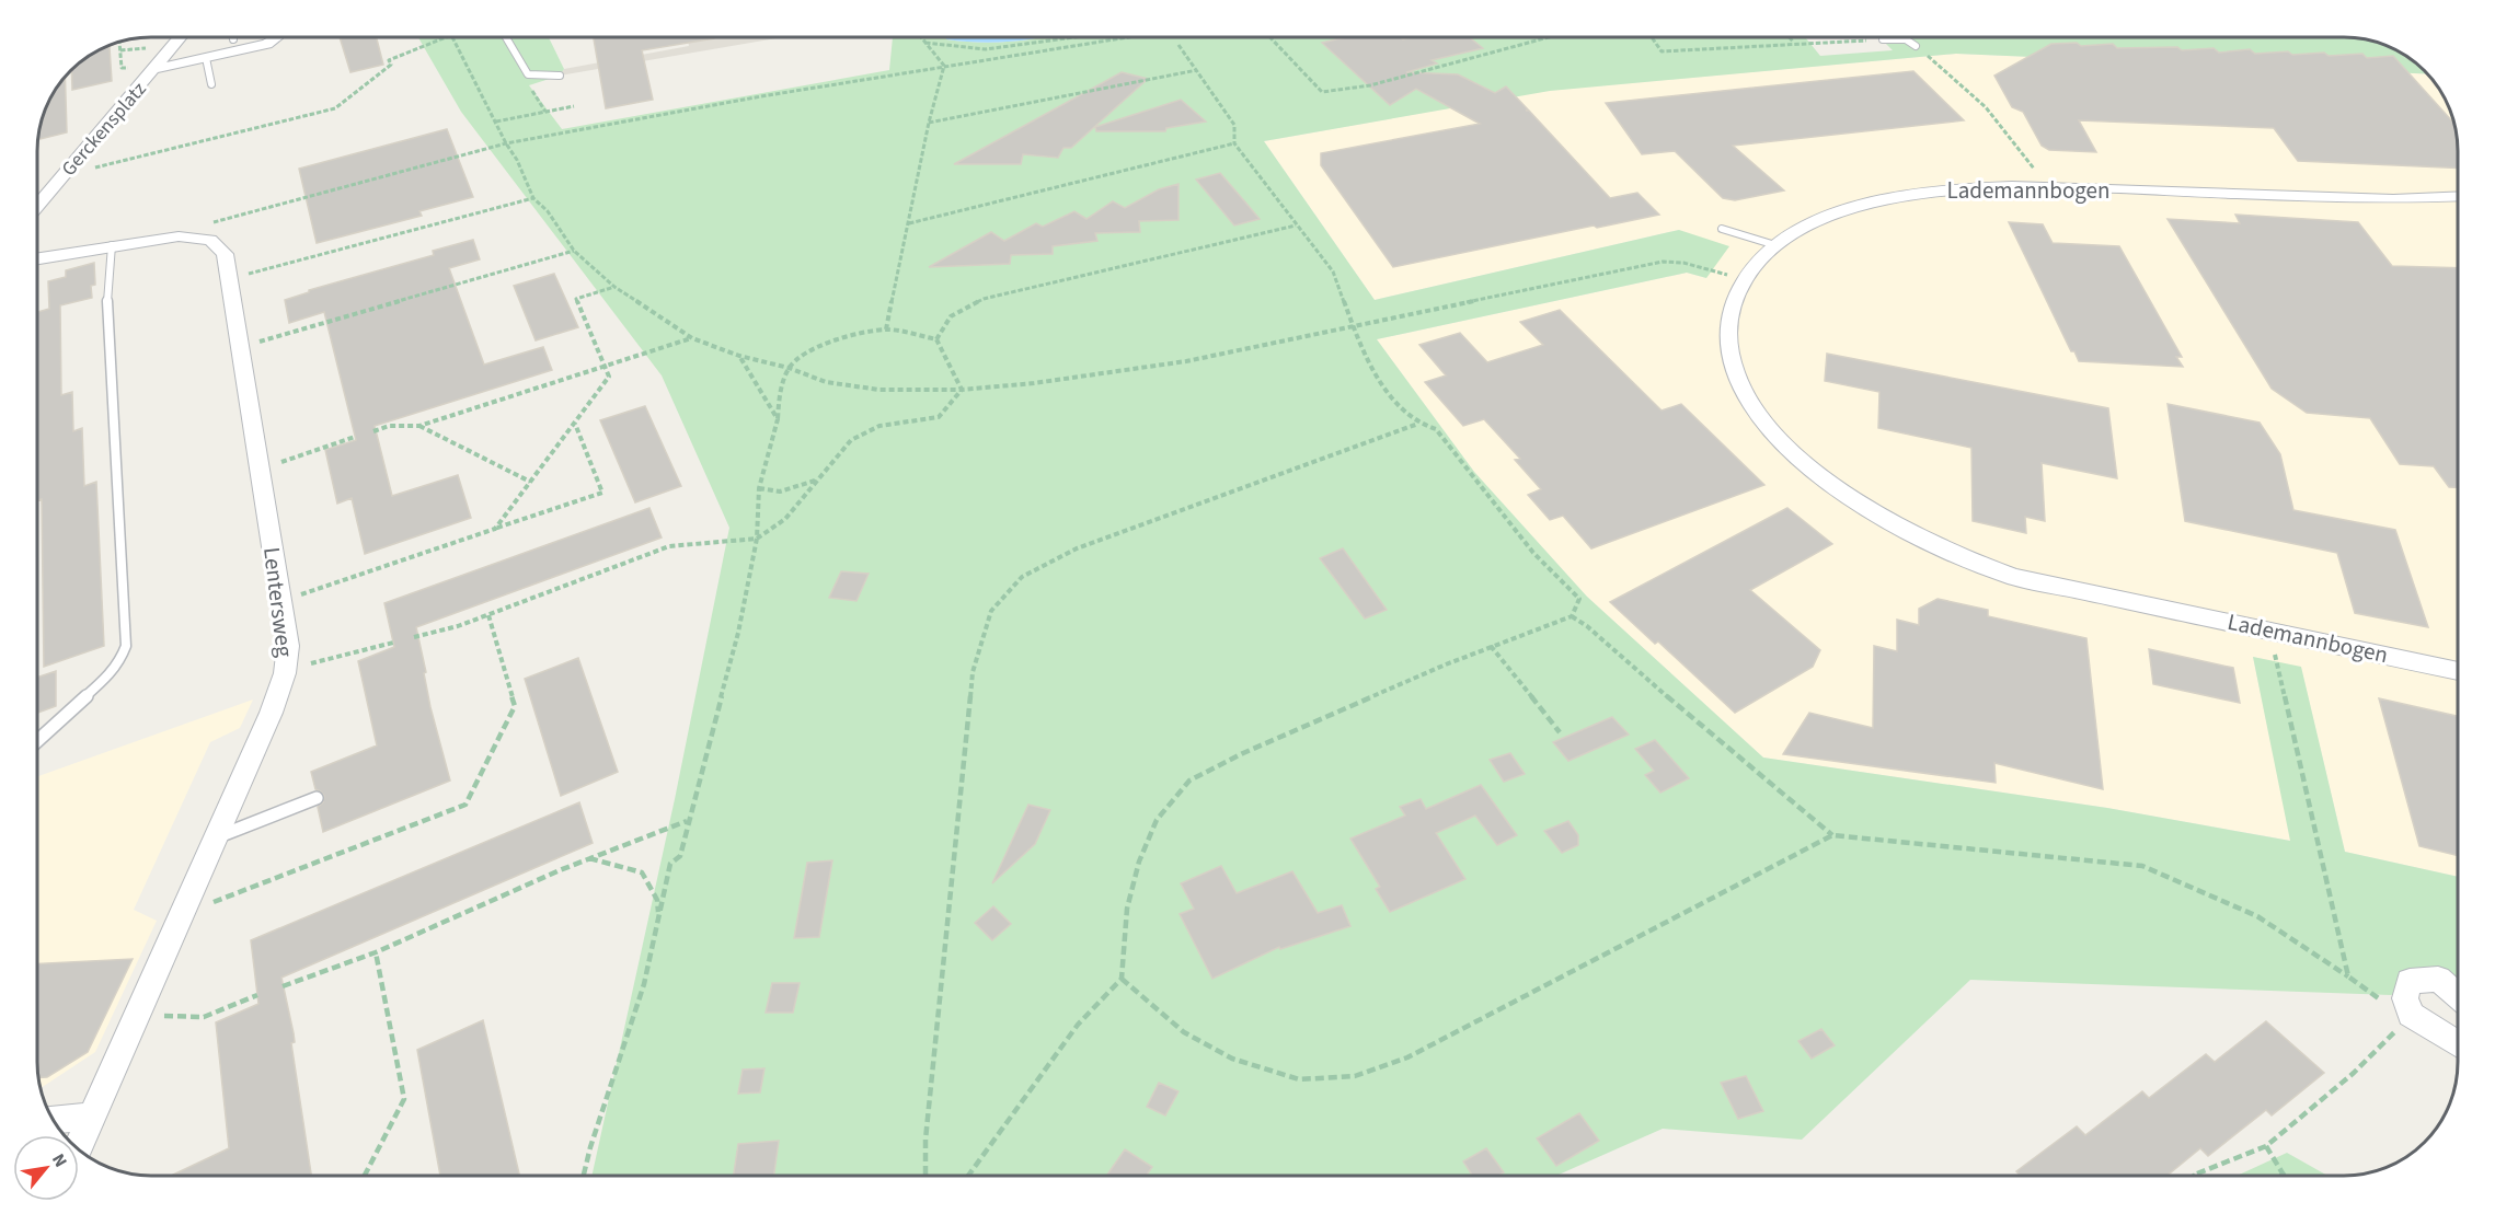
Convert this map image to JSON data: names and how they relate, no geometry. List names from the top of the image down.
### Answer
{
  "streets": {
    "street": ["Gerckensplatz", "Lademannbogen", "Lentersweg"]
  },
  "north": "top right"
}
